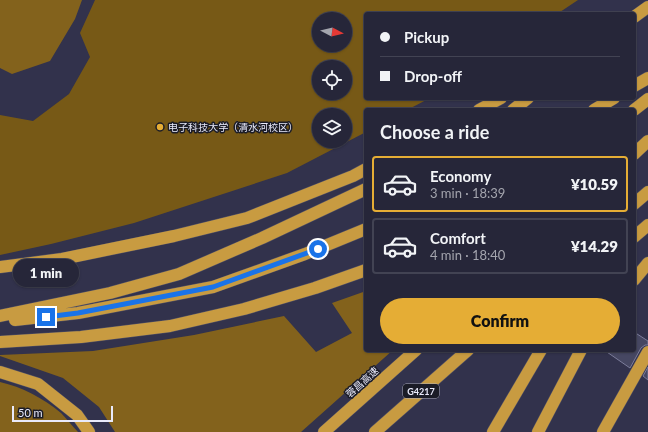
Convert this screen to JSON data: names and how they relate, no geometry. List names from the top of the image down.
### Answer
{
  "streets": {
    "highway": ["蓉昌高速", "G4217"]
  },
  "places": ["电子科技大学（清水河校区）"],
  "scale_bar": "50 m",
  "north": "right",
  "page": {
    "banner": ["Pickup", "Drop-off"],
    "heading": "Choose a ride",
    "list": [
      {
        "name": "Economy",
        "note": "3 min · 18:39",
        "value": "¥10.59"
      },
      {
        "name": "Comfort",
        "note": "4 min · 18:40",
        "value": "¥14.29"
      }
    ],
    "bubble": "1 min",
    "buttons": "Confirm",
    "scale": "50 m"
  }
}
